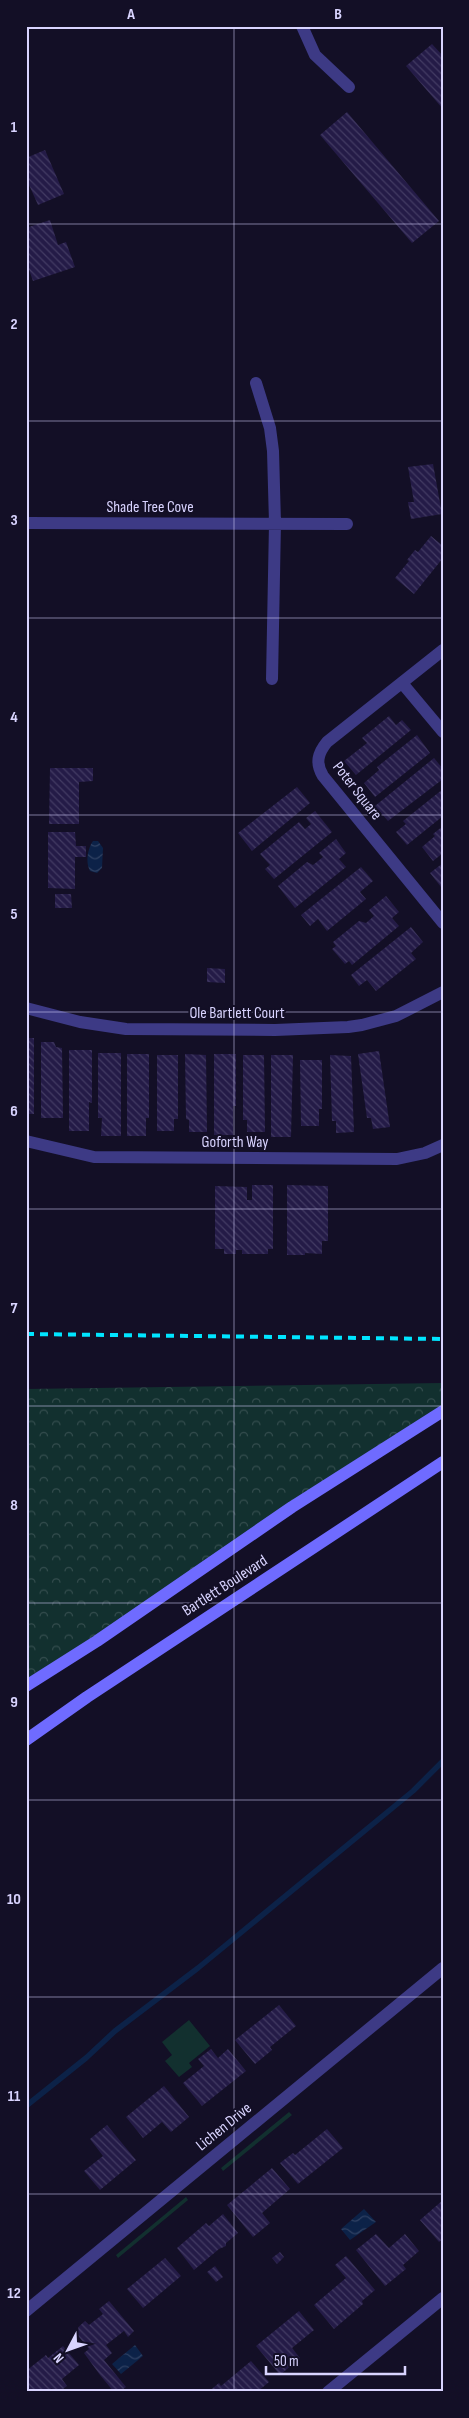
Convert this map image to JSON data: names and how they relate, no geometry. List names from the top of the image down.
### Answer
{
  "streets": {
    "main road": ["Bartlett Boulevard"],
    "street": [
      "Shade Tree Cove",
      "Poter Square",
      "Ole Bartlett Court",
      "Goforth Way",
      "Lichen Drive"
    ]
  },
  "scale_bar": "50 m",
  "north": "bottom left",
  "grid": {
    "columns": ["A", "B"],
    "rows": [
      "1",
      "2",
      "3",
      "4",
      "5",
      "6",
      "7",
      "8",
      "9",
      "10",
      "11",
      "12"
    ]
  }
}
